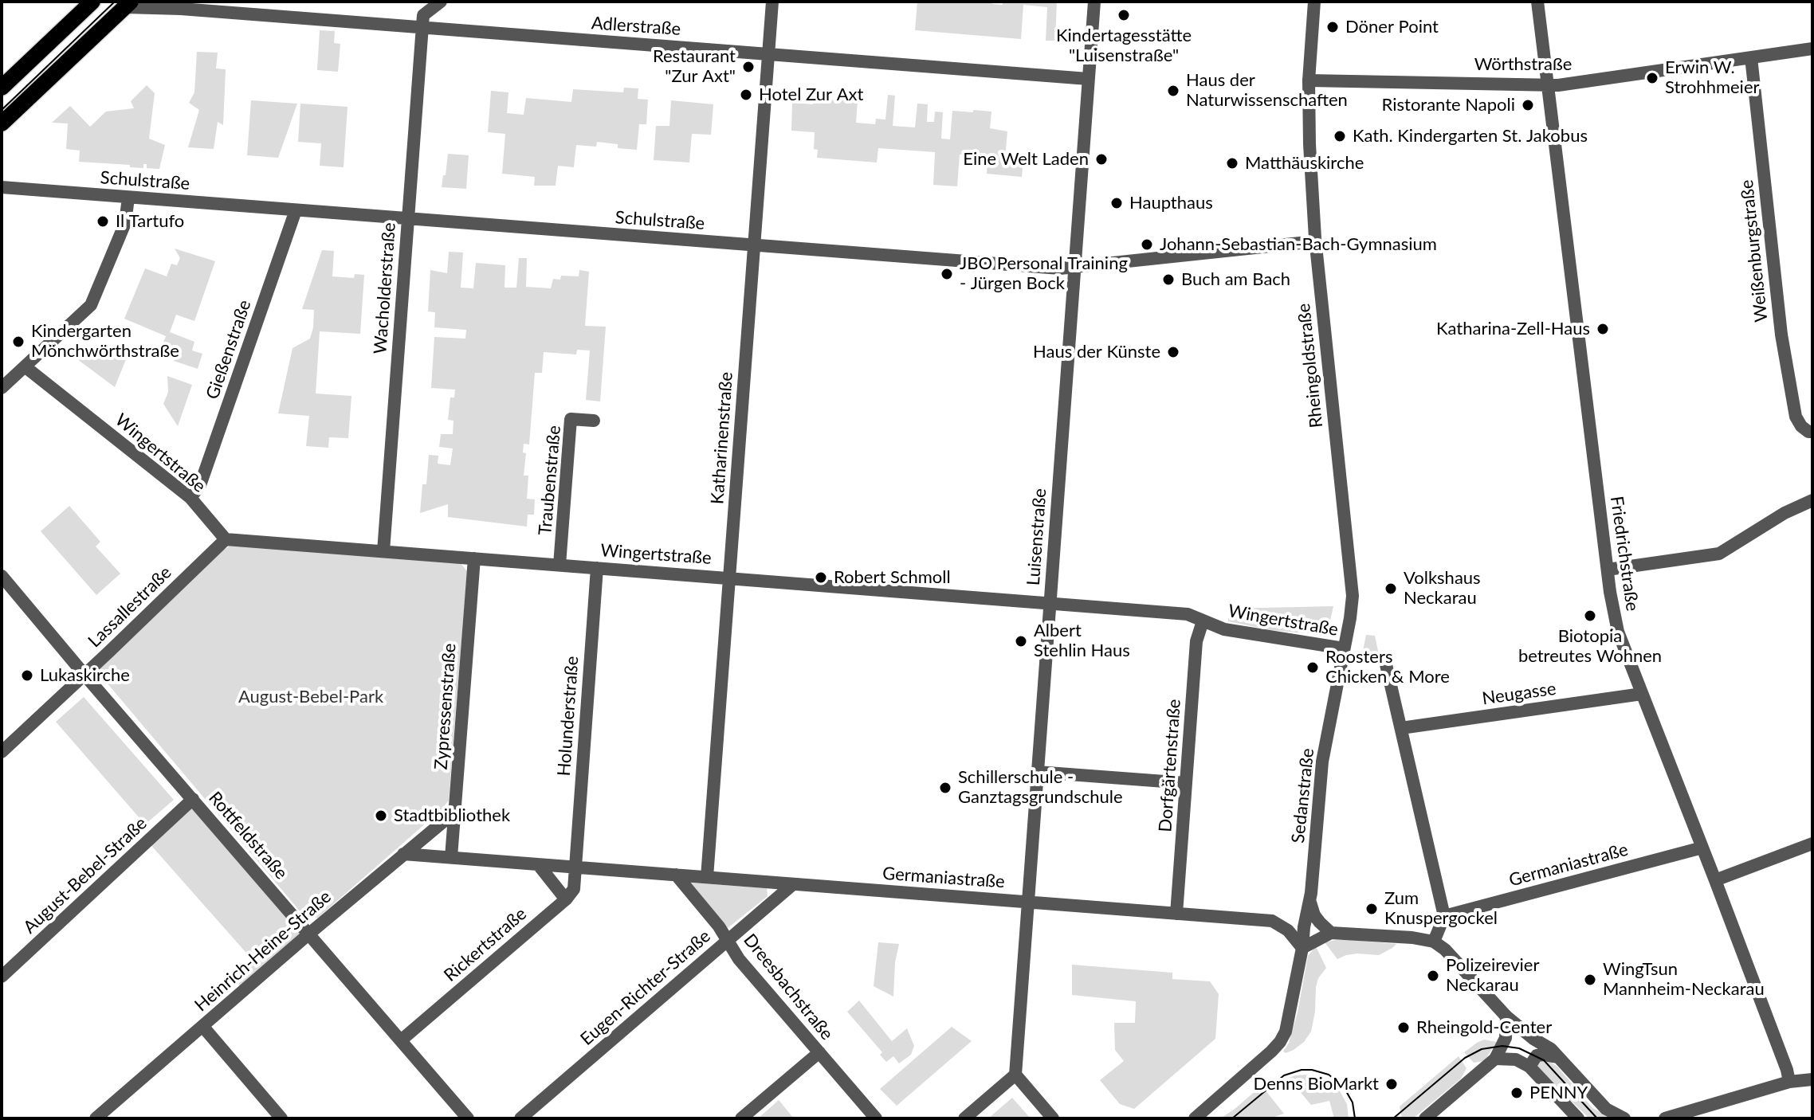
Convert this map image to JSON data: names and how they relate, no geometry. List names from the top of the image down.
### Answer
{
  "streets": {
    "street": [
      "Adlerstraße",
      "Wörthstraße",
      "Schulstraße",
      "Weißenburgstraße",
      "Wacholderstraße",
      "Gießenstraße",
      "Rheingoldstraße",
      "Katharinenstraße",
      "Wingertstraße",
      "Traubenstraße",
      "Luisenstraße",
      "Friedrichstraße",
      "Lassallestraße",
      "Neugasse",
      "Zypressenstraße",
      "Holunderstraße",
      "Dorfgärtenstraße",
      "Sedanstraße",
      "Rottfeldstraße",
      "Germaniastraße",
      "August-Bebel-Straße",
      "Rickertstraße",
      "Heinrich-Heine-Straße",
      "Dreesbachstraße",
      "Eugen-Richter-Straße"
    ]
  },
  "crossings": [
    ["Adlerstraße", "Wacholderstraße"],
    ["Adlerstraße", "Katharinenstraße"],
    ["Adlerstraße", "Luisenstraße"],
    ["Wörthstraße", "Weißenburgstraße"],
    ["Wörthstraße", "Rheingoldstraße"],
    ["Wörthstraße", "Friedrichstraße"],
    ["Schulstraße", "Wacholderstraße"],
    ["Schulstraße", "Gießenstraße"],
    ["Schulstraße", "Rheingoldstraße"],
    ["Schulstraße", "Katharinenstraße"],
    ["Schulstraße", "Luisenstraße"],
    ["Wacholderstraße", "Wingertstraße"],
    ["Gießenstraße", "Wingertstraße"],
    ["Rheingoldstraße", "Wingertstraße"],
    ["Rheingoldstraße", "Sedanstraße"],
    ["Katharinenstraße", "Wingertstraße"],
    ["Katharinenstraße", "Germaniastraße"],
    ["Wingertstraße", "Traubenstraße"],
    ["Wingertstraße", "Luisenstraße"],
    ["Wingertstraße", "Lassallestraße"],
    ["Wingertstraße", "Zypressenstraße"],
    ["Wingertstraße", "Holunderstraße"],
    ["Wingertstraße", "Dorfgärtenstraße"],
    ["Wingertstraße", "Sedanstraße"],
    ["Luisenstraße", "Germaniastraße"],
    ["Friedrichstraße", "Neugasse"],
    ["Friedrichstraße", "Germaniastraße"],
    ["Lassallestraße", "Rottfeldstraße"],
    ["Zypressenstraße", "Germaniastraße"],
    ["Zypressenstraße", "Heinrich-Heine-Straße"],
    ["Holunderstraße", "Germaniastraße"],
    ["Dorfgärtenstraße", "Germaniastraße"],
    ["Sedanstraße", "Germaniastraße"],
    ["Rottfeldstraße", "August-Bebel-Straße"],
    ["Rottfeldstraße", "Rickertstraße"],
    ["Rottfeldstraße", "Heinrich-Heine-Straße"],
    ["Germaniastraße", "Heinrich-Heine-Straße"],
    ["Germaniastraße", "Dreesbachstraße"],
    ["Germaniastraße", "Eugen-Richter-Straße"],
    ["Dreesbachstraße", "Eugen-Richter-Straße"]
  ],
  "parks": ["August-Bebel-Park"],
  "places": [
    "Kindertagesstätte \"Luisenstraße\"",
    "Döner Point",
    "Restaurant \"Zur Axt\"",
    "Erwin W. Strohhmeier",
    "Haus der Naturwissenschaften",
    "Hotel Zur Axt",
    "Ristorante Napoli",
    "Kath. Kindergarten St. Jakobus",
    "Eine Welt Laden",
    "Matthäuskirche",
    "Haupthaus",
    "Il Tartufo",
    "Johann-Sebastian-Bach-Gymnasium",
    "JBO Personal Training - Jürgen Bock",
    "Buch am Bach",
    "Katharina-Zell-Haus",
    "Kindergarten Mönchwörthstraße",
    "Haus der Künste",
    "Robert Schmoll",
    "Volkshaus Neckarau",
    "Biotopia betreutes Wohnen",
    "Albert Stehlin Haus",
    "Roosters Chicken & More",
    "Lukaskirche",
    "Schillerschule - Ganztagsgrundschule",
    "Stadtbibliothek",
    "Zum Knuspergockel",
    "Polizeirevier Neckarau",
    "WingTsun Mannheim-Neckarau",
    "Rheingold-Center",
    "Denns BioMarkt",
    "PENNY"
  ]
}
